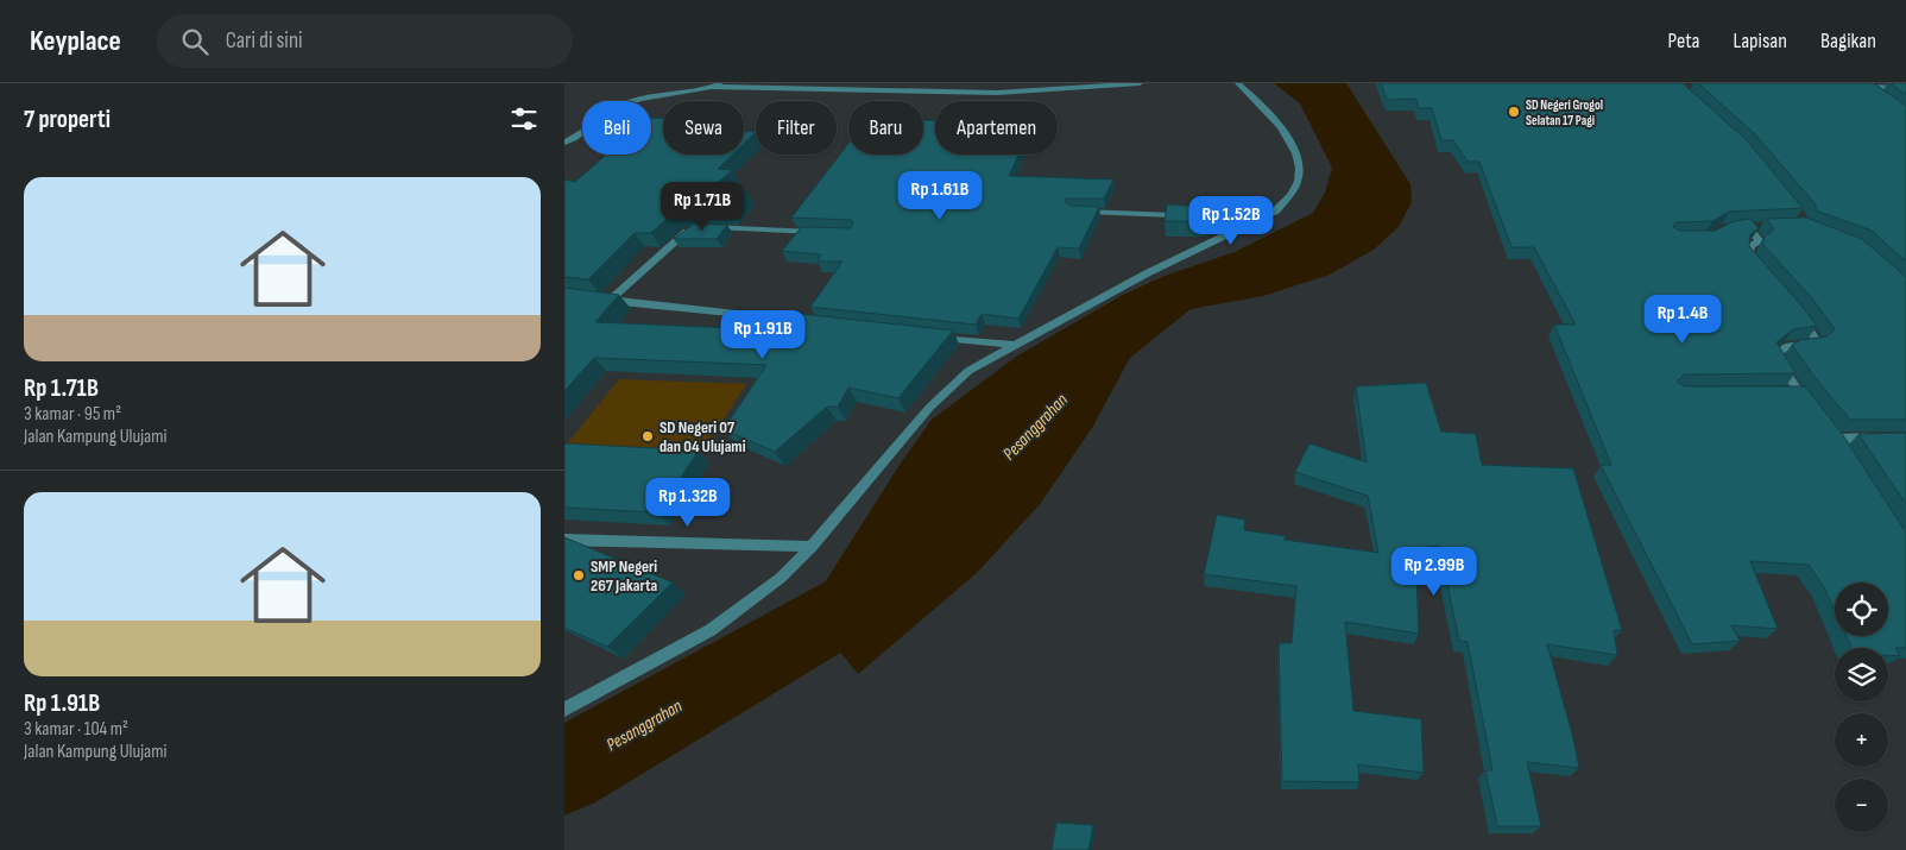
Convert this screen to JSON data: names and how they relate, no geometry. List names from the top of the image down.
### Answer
{
  "water": ["Pesanggrahan"],
  "places": ["SD Negeri Grogol Selatan 17 Pagi", "SD Negeri 07 dan 04 Ulujami", "SMP Negeri 267 Jakarta"],
  "page": {
    "header": "Keyplace",
    "search": "Cari di sini",
    "nav": ["Peta", "Lapisan", "Bagikan"],
    "heading": "7 properti",
    "chip": [
      "Beli",
      "Sewa",
      "Filter",
      "Baru",
      "Apartemen"
    ],
    "list": [
      {
        "name": "Rp 1.71B",
        "note": "3 kamar · 95 m² · Jalan Kampung Ulujami"
      },
      {
        "name": "Rp 1.91B",
        "note": "3 kamar · 104 m² · Jalan Kampung Ulujami"
      }
    ],
    "price": [
      "Rp 1.61B",
      "Rp 1.71B",
      "Rp 1.52B",
      "Rp 1.4B",
      "Rp 1.91B",
      "Rp 1.32B",
      "Rp 2.99B"
    ],
    "map_buttons": ["+", "−"]
  }
}
